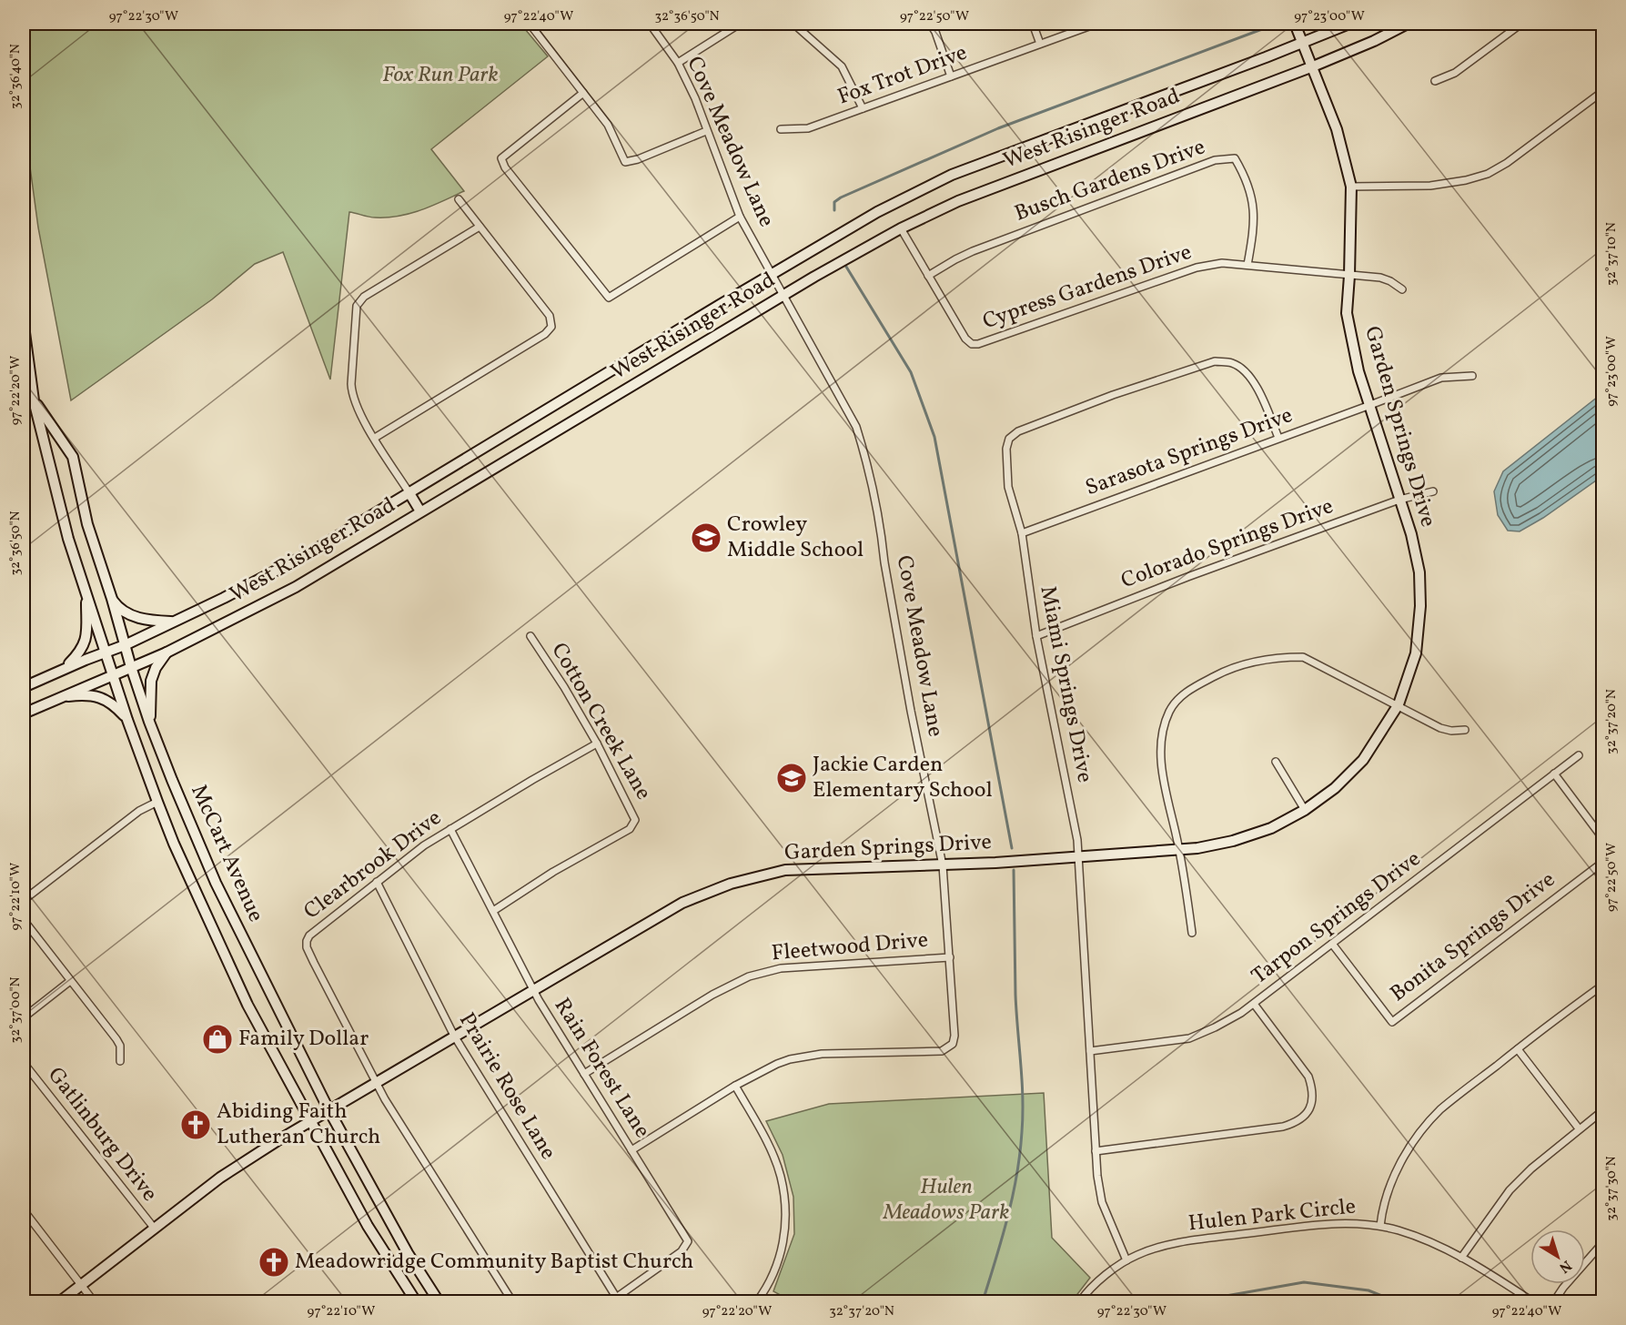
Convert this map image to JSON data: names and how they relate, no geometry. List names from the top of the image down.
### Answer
{
  "streets": {
    "main road": ["West Risinger Road", "Garden Springs Drive", "McCart Avenue"],
    "street": [
      "Fox Trot Drive",
      "Cove Meadow Lane",
      "Busch Gardens Drive",
      "Cypress Gardens Drive",
      "Sarasota Springs Drive",
      "Colorado Springs Drive",
      "Miami Springs Drive",
      "Cotton Creek Lane",
      "Clearbrook Drive",
      "Tarpon Springs Drive",
      "Bonita Springs Drive",
      "Fleetwood Drive",
      "Rain Forest Lane",
      "Prairie Rose Lane",
      "Gatlinburg Drive",
      "Hulen Park Circle"
    ]
  },
  "crossings": [
    ["West Risinger Road", "Cove Meadow Lane"],
    ["West Risinger Road", "Cypress Gardens Drive"],
    ["West Risinger Road", "Garden Springs Drive"],
    ["West Risinger Road", "McCart Avenue"],
    ["Cove Meadow Lane", "Garden Springs Drive"],
    ["Cove Meadow Lane", "Fleetwood Drive"],
    ["Cove Meadow Lane", "Rain Forest Lane"],
    ["Busch Gardens Drive", "Cypress Gardens Drive"],
    ["Cypress Gardens Drive", "Garden Springs Drive"],
    ["Garden Springs Drive", "Sarasota Springs Drive"],
    ["Garden Springs Drive", "Colorado Springs Drive"],
    ["Garden Springs Drive", "Miami Springs Drive"],
    ["Garden Springs Drive", "McCart Avenue"],
    ["Garden Springs Drive", "Clearbrook Drive"],
    ["Garden Springs Drive", "Rain Forest Lane"],
    ["Garden Springs Drive", "Prairie Rose Lane"],
    ["Garden Springs Drive", "Gatlinburg Drive"],
    ["Sarasota Springs Drive", "Miami Springs Drive"],
    ["Colorado Springs Drive", "Miami Springs Drive"],
    ["Miami Springs Drive", "Tarpon Springs Drive"],
    ["Miami Springs Drive", "Hulen Park Circle"],
    ["Cotton Creek Lane", "Clearbrook Drive"],
    ["Cotton Creek Lane", "Rain Forest Lane"],
    ["Clearbrook Drive", "Rain Forest Lane"],
    ["Clearbrook Drive", "Prairie Rose Lane"],
    ["Tarpon Springs Drive", "Bonita Springs Drive"],
    ["Fleetwood Drive", "Rain Forest Lane"],
    ["Rain Forest Lane", "Prairie Rose Lane"]
  ],
  "parks": ["Fox Run Park", "Hulen Meadows Park"],
  "places": {
    "school or university": ["Crowley Middle School", "Jackie Carden Elementary School"],
    "shop": ["Family Dollar"],
    "church": ["Abiding Faith Lutheran Church", "Meadowridge Community Baptist Church"]
  },
  "north": "bottom right",
  "coordinates": [
    "97°22'30\"W",
    "97°22'40\"W",
    "32°36'50\"N",
    "97°22'50\"W",
    "97°23'00\"W",
    "32°36'40\"N",
    "32°37'10\"N",
    "97°22'20\"W",
    "32°37'20\"N",
    "97°22'10\"W",
    "32°37'00\"N",
    "32°37'30\"N"
  ]
}
